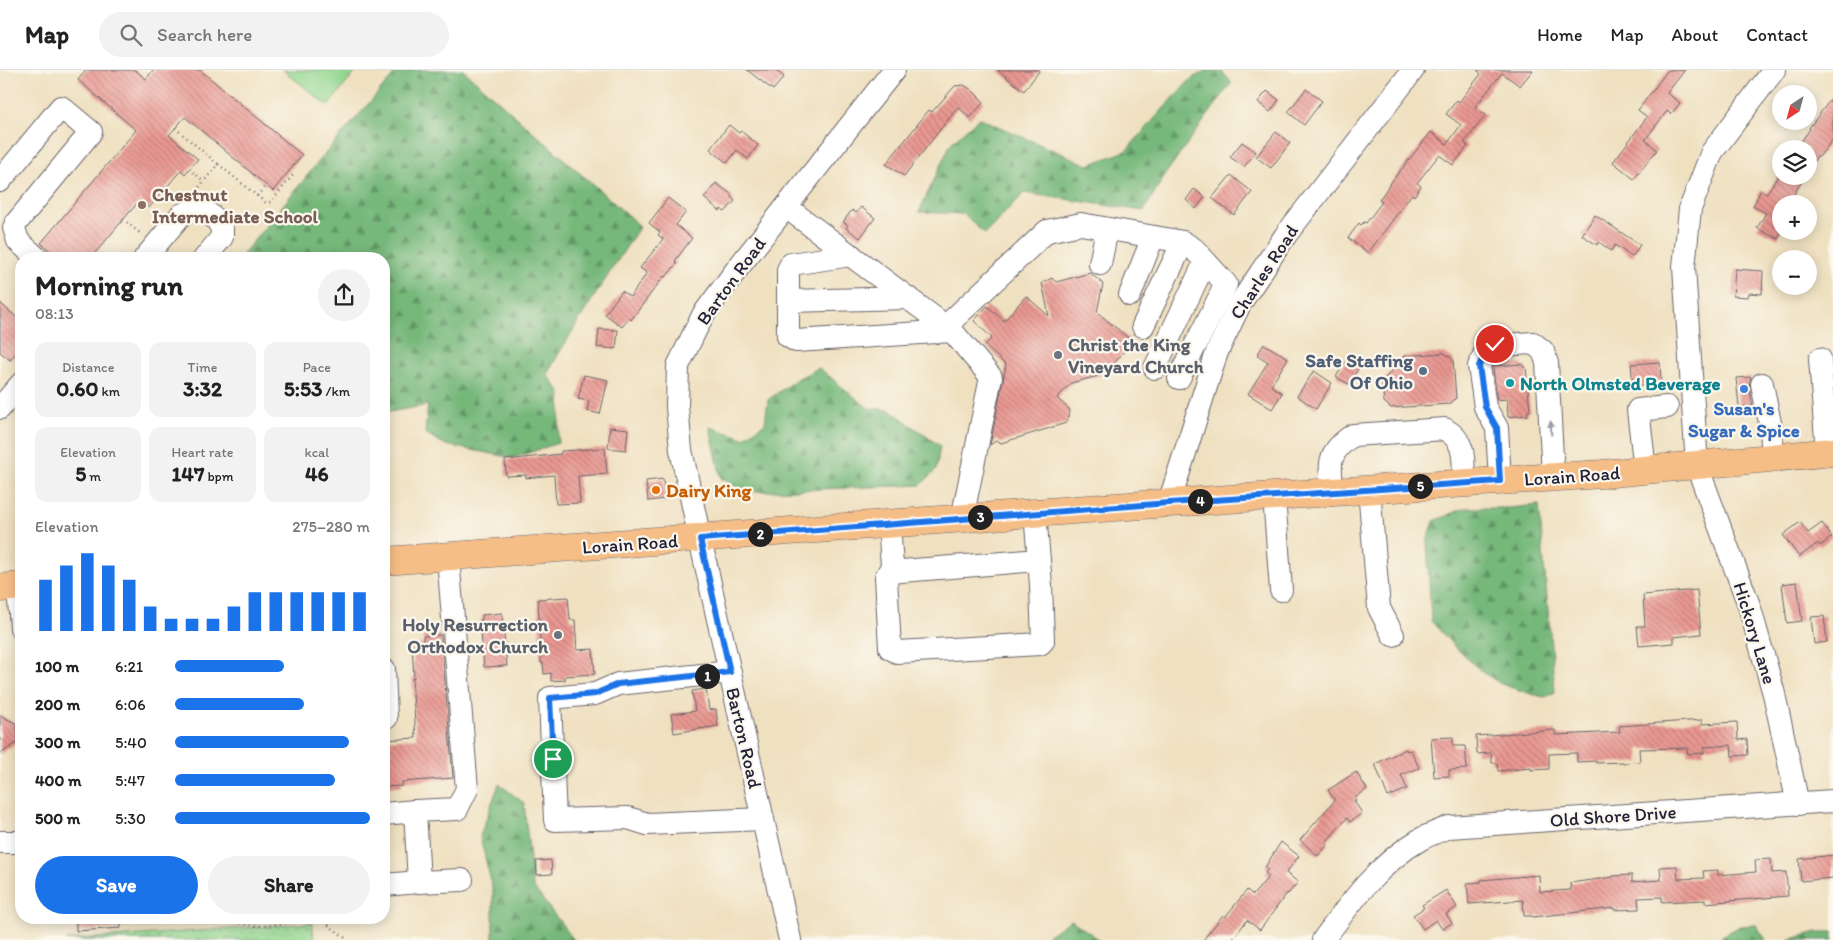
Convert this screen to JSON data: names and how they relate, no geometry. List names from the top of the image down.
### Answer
{
  "streets": {
    "main road": ["Lorain Road"],
    "street": [
      "Charles Road",
      "Barton Road",
      "Hickory Lane",
      "Old Shore Drive"
    ]
  },
  "crossings": [
    ["Charles Road", "Lorain Road"],
    ["Barton Road", "Lorain Road"],
    ["Lorain Road", "Hickory Lane"],
    ["Hickory Lane", "Old Shore Drive"]
  ],
  "places": [
    "Chestnut Intermediate School",
    "Christ the King Vineyard Church",
    "Safe Staffing Of Ohio",
    "North Olmsted Beverage",
    "Susan's Sugar & Spice",
    "Dairy King",
    "Holy Resurrection Orthodox Church"
  ],
  "north": "bottom left",
  "page": {
    "header": "Map",
    "search": "Search here",
    "nav": [
      "Home",
      "Map",
      "About",
      "Contact"
    ],
    "map_buttons": ["+", "−"],
    "heading": ["Morning run", "08:13"],
    "stats": [
      ["Distance", "0.60 km"],
      ["Time", "3:32"],
      ["Pace", "5:53 /km"],
      ["Elevation", "5 m"],
      ["Heart rate", "147 bpm"],
      ["kcal", "46"]
    ],
    "pins": [
      "5",
      "4",
      "3",
      "2",
      "1"
    ],
    "chart": ["Elevation", "275–280 m"],
    "list": [
      {
        "name": "100 m",
        "note": "6:21"
      },
      {
        "name": "200 m",
        "note": "6:06"
      },
      {
        "name": "300 m",
        "note": "5:40"
      },
      {
        "name": "400 m",
        "note": "5:47"
      },
      {
        "name": "500 m",
        "note": "5:30"
      }
    ],
    "buttons": ["Save", "Share"]
  }
}
